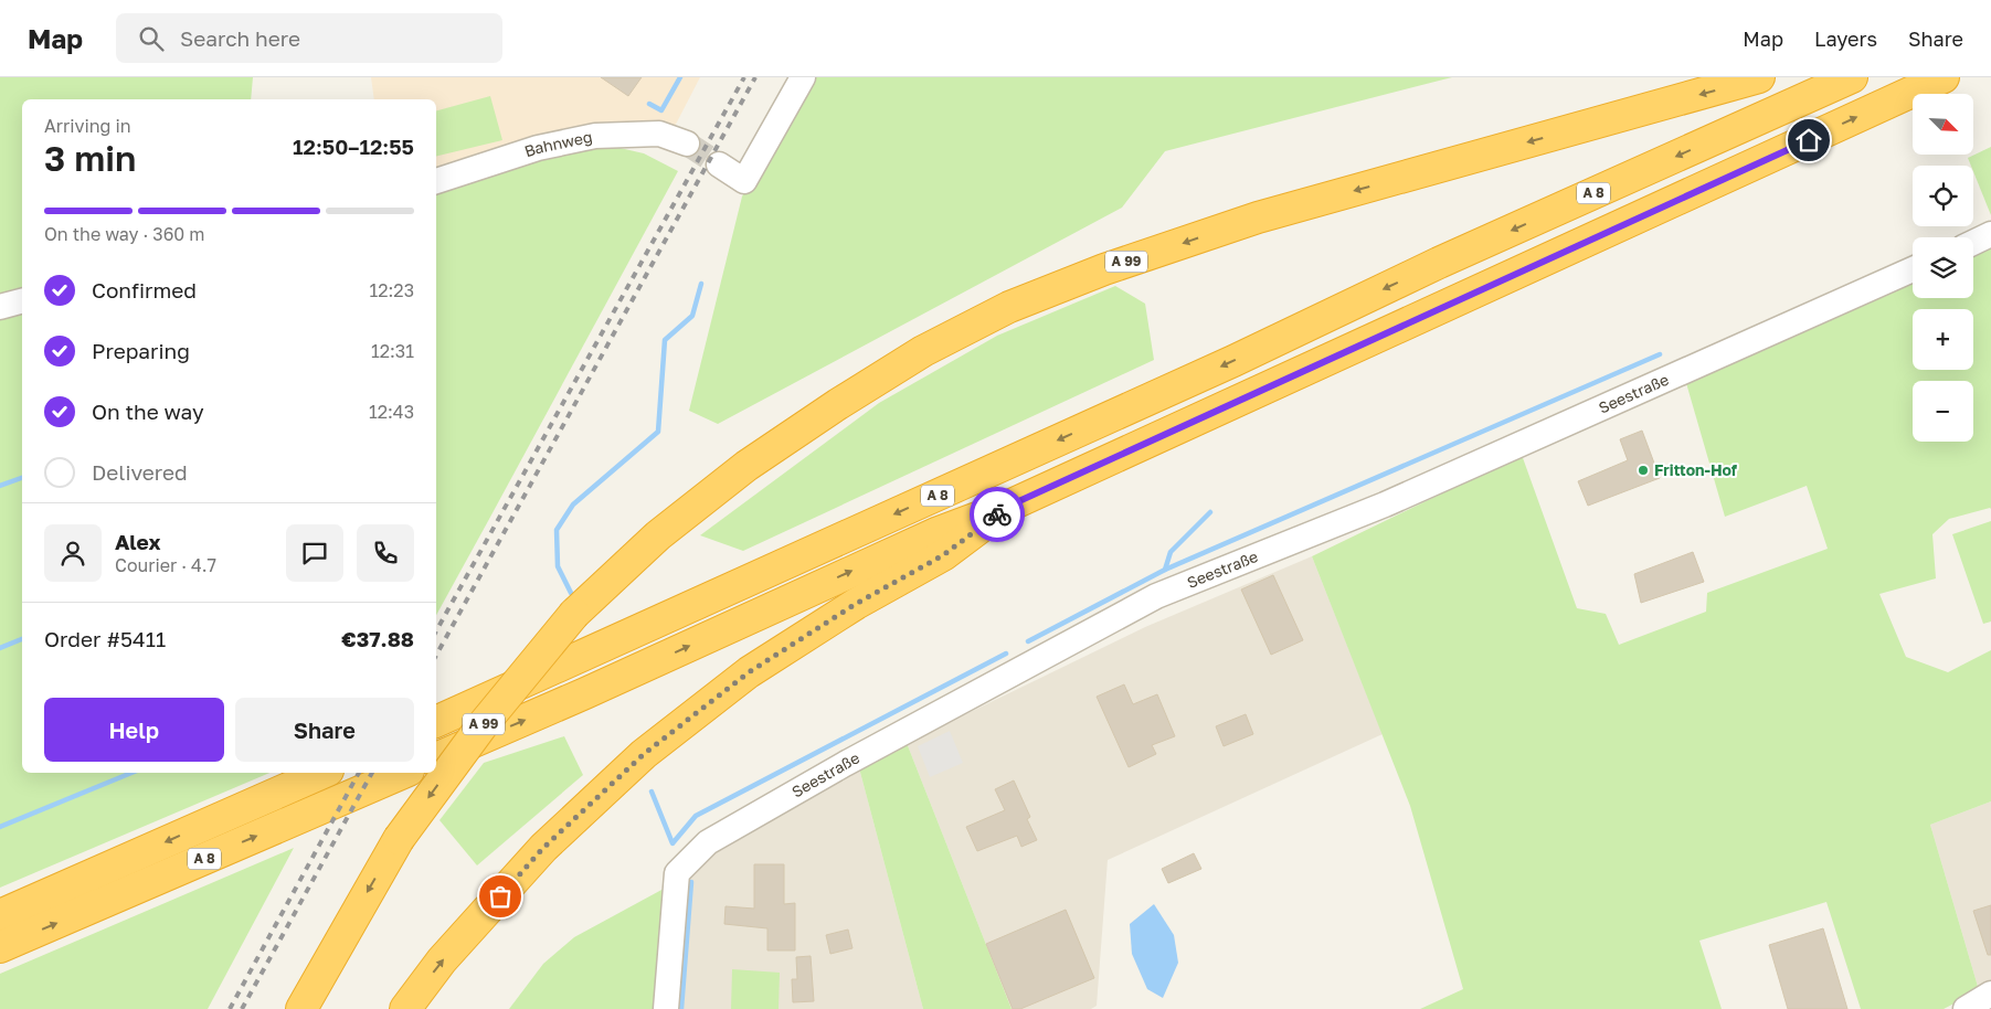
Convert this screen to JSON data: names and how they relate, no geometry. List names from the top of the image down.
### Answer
{
  "streets": {
    "highway": ["A 8", "A 99"],
    "street": ["Bahnweg", "Seestraße"]
  },
  "places": ["Fritton-Hof"],
  "north": "bottom right",
  "page": {
    "header": "Map",
    "search": "Search here",
    "nav": ["Map", "Layers", "Share"],
    "map_buttons": ["+", "−"],
    "heading": ["3 min", "Arriving in", "12:50–12:55"],
    "panel": [
      "Alex",
      "Courier · 4.7",
      "Order #5411",
      "€37.88"
    ],
    "bar": "On the way · 360 m",
    "list": [
      ["Confirmed", "12:23"],
      ["Preparing", "12:31"],
      ["On the way", "12:43"],
      "Delivered"
    ],
    "buttons": ["Help", "Share"]
  }
}
